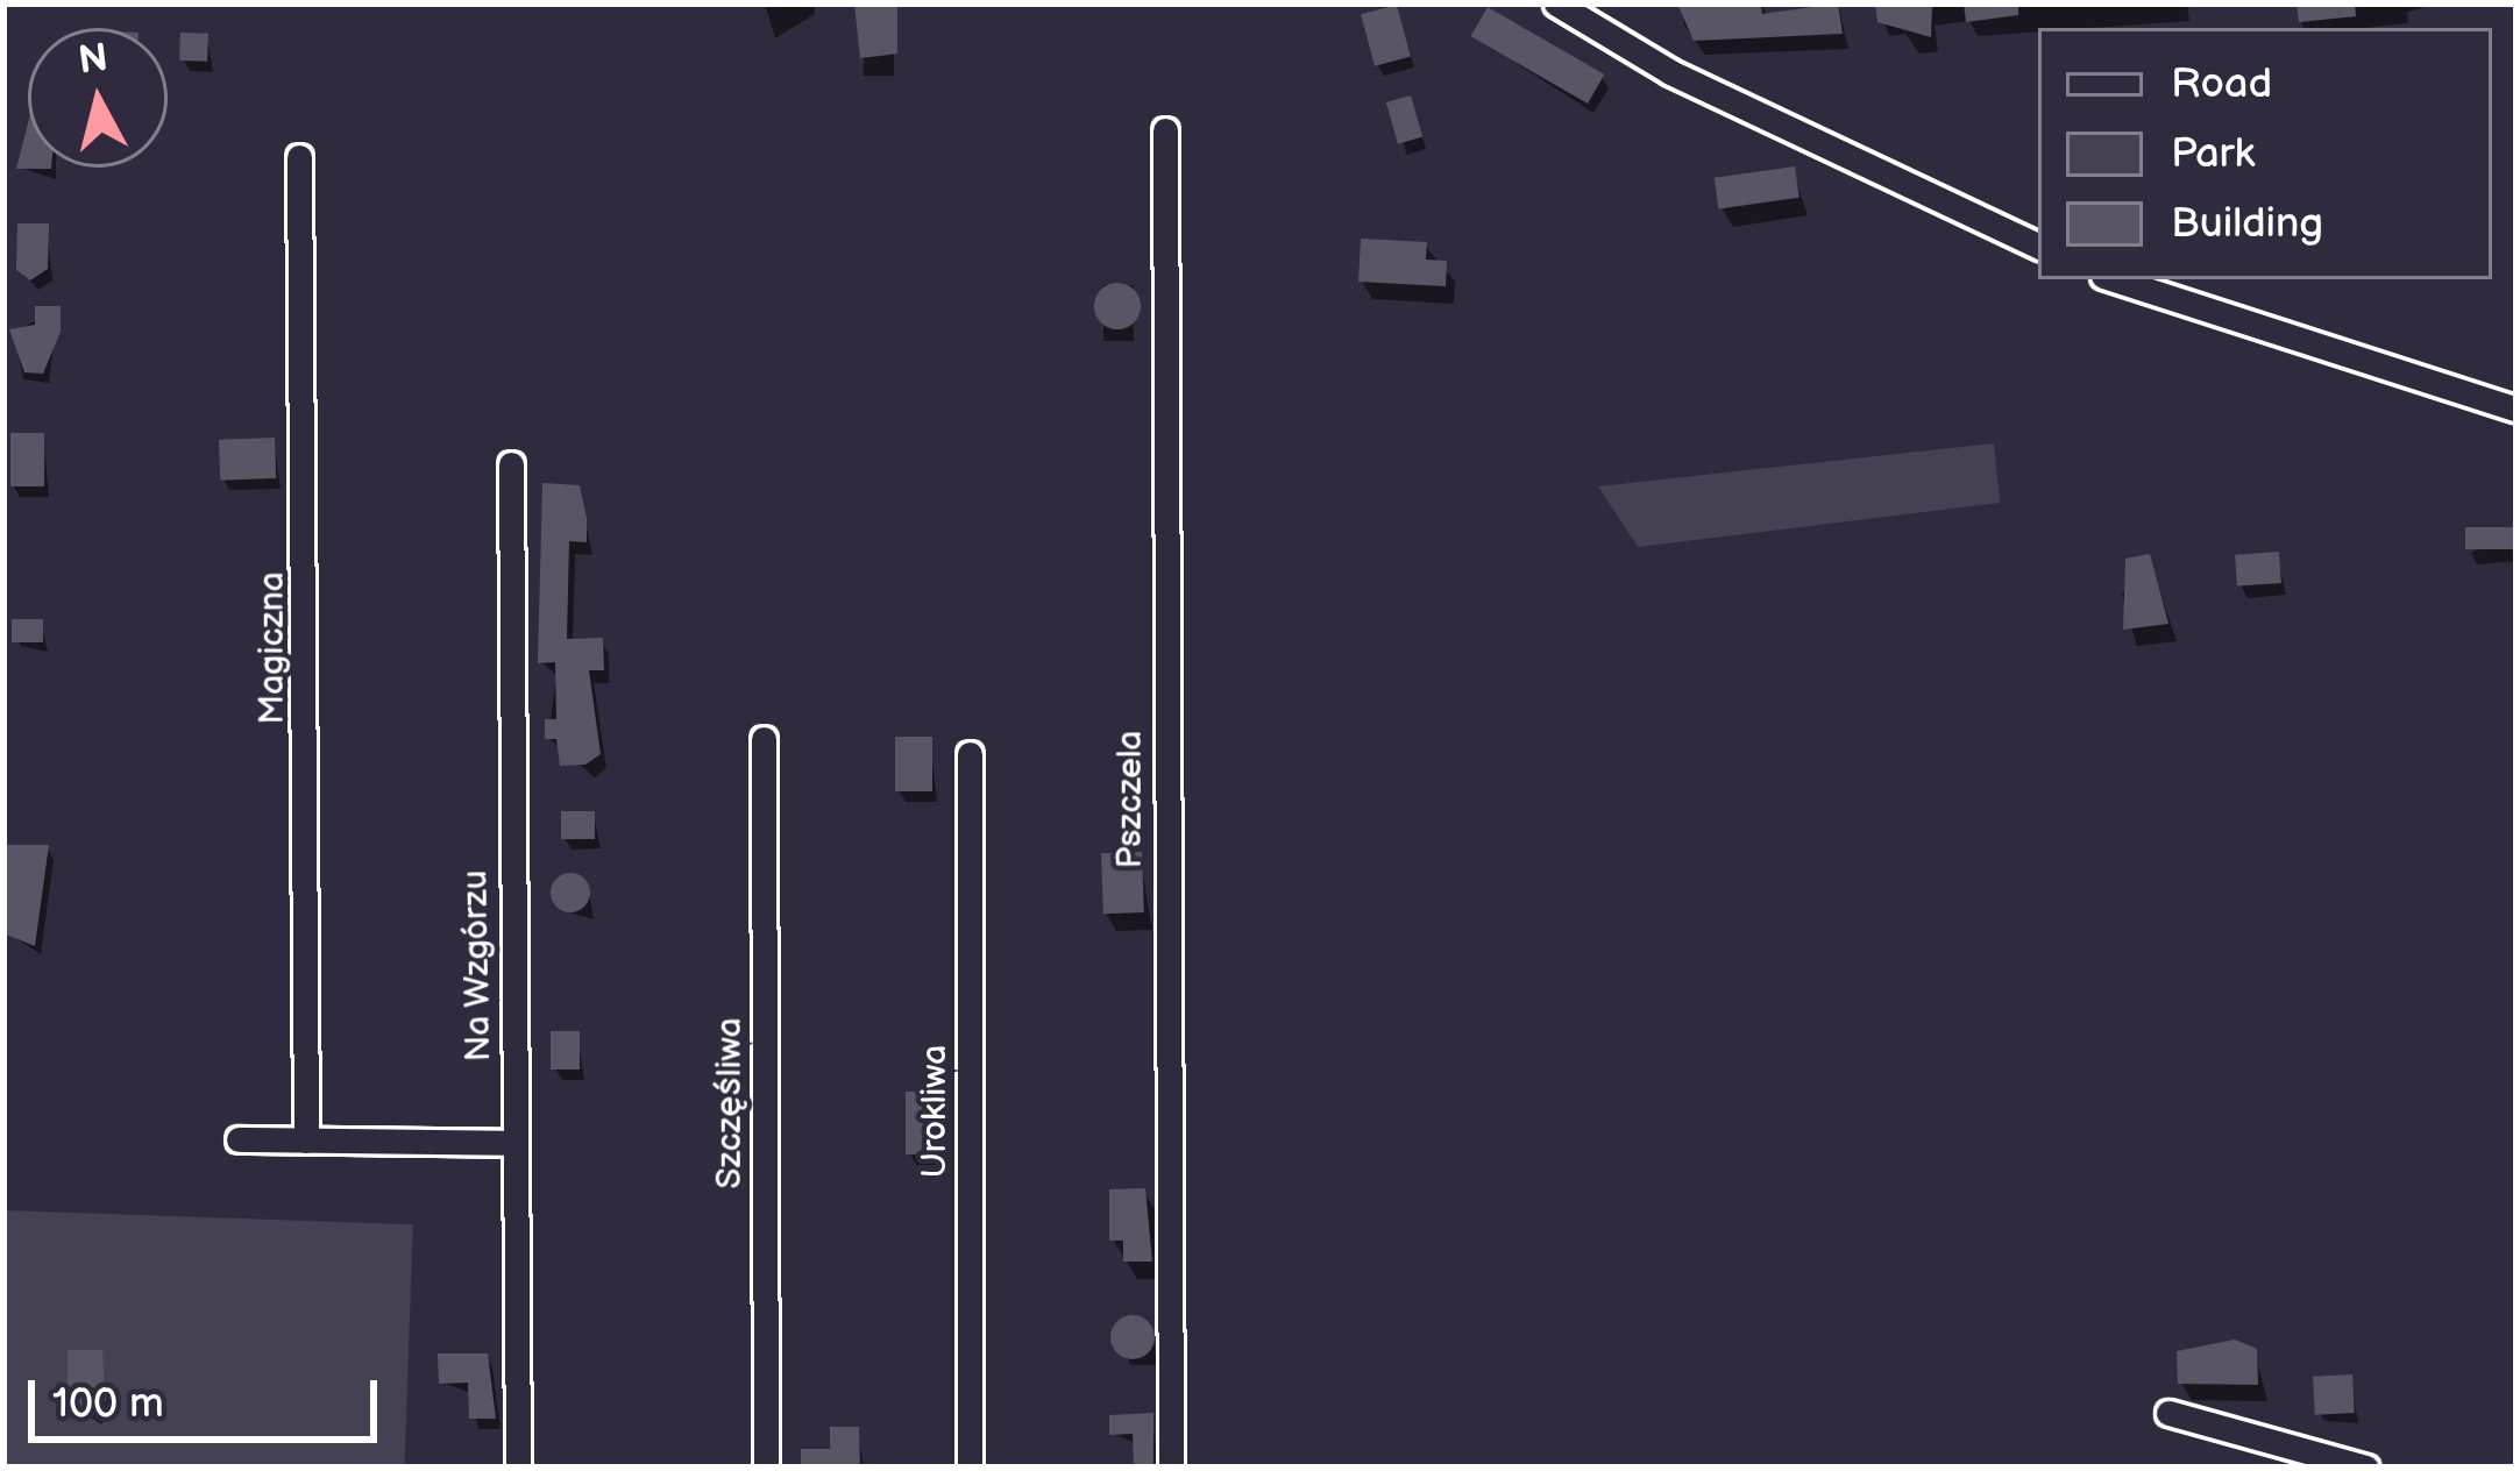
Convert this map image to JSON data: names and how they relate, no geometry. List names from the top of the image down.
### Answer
{
  "streets": {
    "street": [
      "Magiczna",
      "Pszczela",
      "Na Wzgórzu",
      "Szczęśliwa",
      "Urokliwa"
    ]
  },
  "legend": ["Road", "Park", "Building"],
  "scale_bar": "100 m",
  "north": "top"
}
